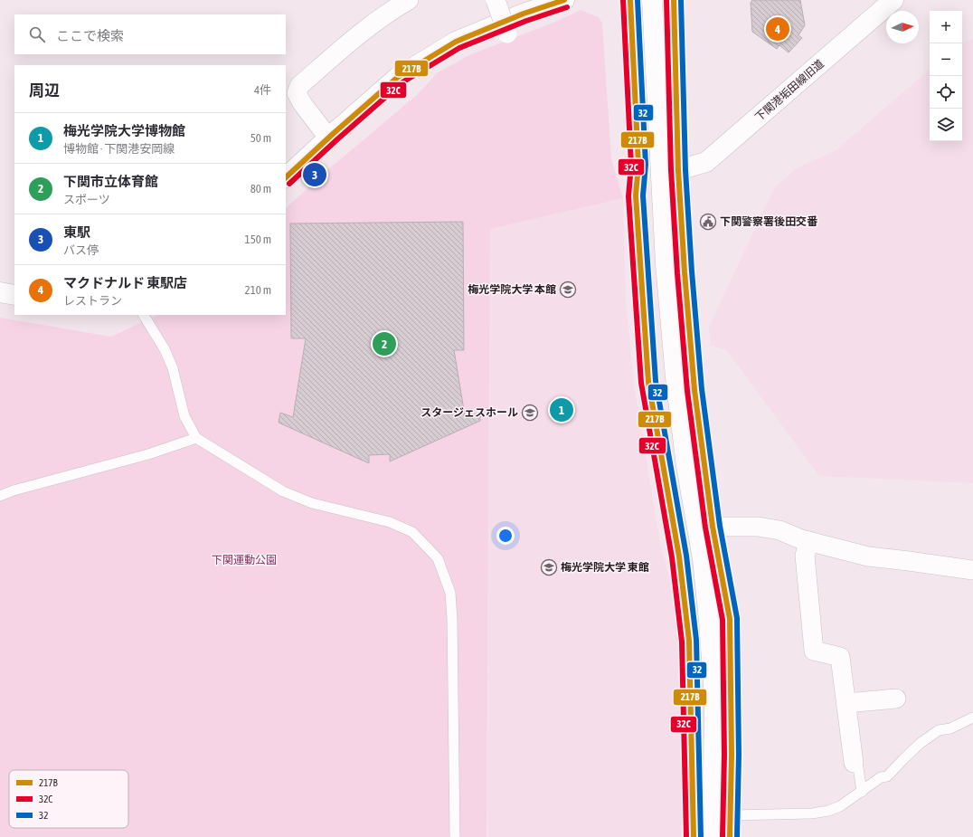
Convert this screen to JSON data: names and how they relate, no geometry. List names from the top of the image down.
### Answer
{
  "streets": {
    "main road": ["下関港垢田線旧道"]
  },
  "parks": ["下関運動公園"],
  "places": {
    "public building": ["下関警察署後田交番"],
    "school or university": ["梅光学院大学 本館", "スタージェスホール", "梅光学院大学 東館"]
  },
  "lines": ["transit line 217B", "transit line 32C", "transit line 32"],
  "legend": ["217B", "32C", "32"],
  "north": "right",
  "page": {
    "map_buttons": ["+", "−"],
    "search": "ここで検索",
    "pins": [
      "4",
      "3",
      "2",
      "1"
    ],
    "heading": ["周辺", "4件"],
    "list": [
      {
        "mark": "1",
        "name": "梅光学院大学博物館",
        "note": "博物館 · 下関港安岡線",
        "value": "50 m"
      },
      {
        "mark": "2",
        "name": "下関市立体育館",
        "note": "スポーツ",
        "value": "80 m"
      },
      {
        "mark": "3",
        "name": "東駅",
        "note": "バス停",
        "value": "150 m"
      },
      {
        "mark": "4",
        "name": "マクドナルド 東駅店",
        "note": "レストラン",
        "value": "210 m"
      }
    ]
  }
}
